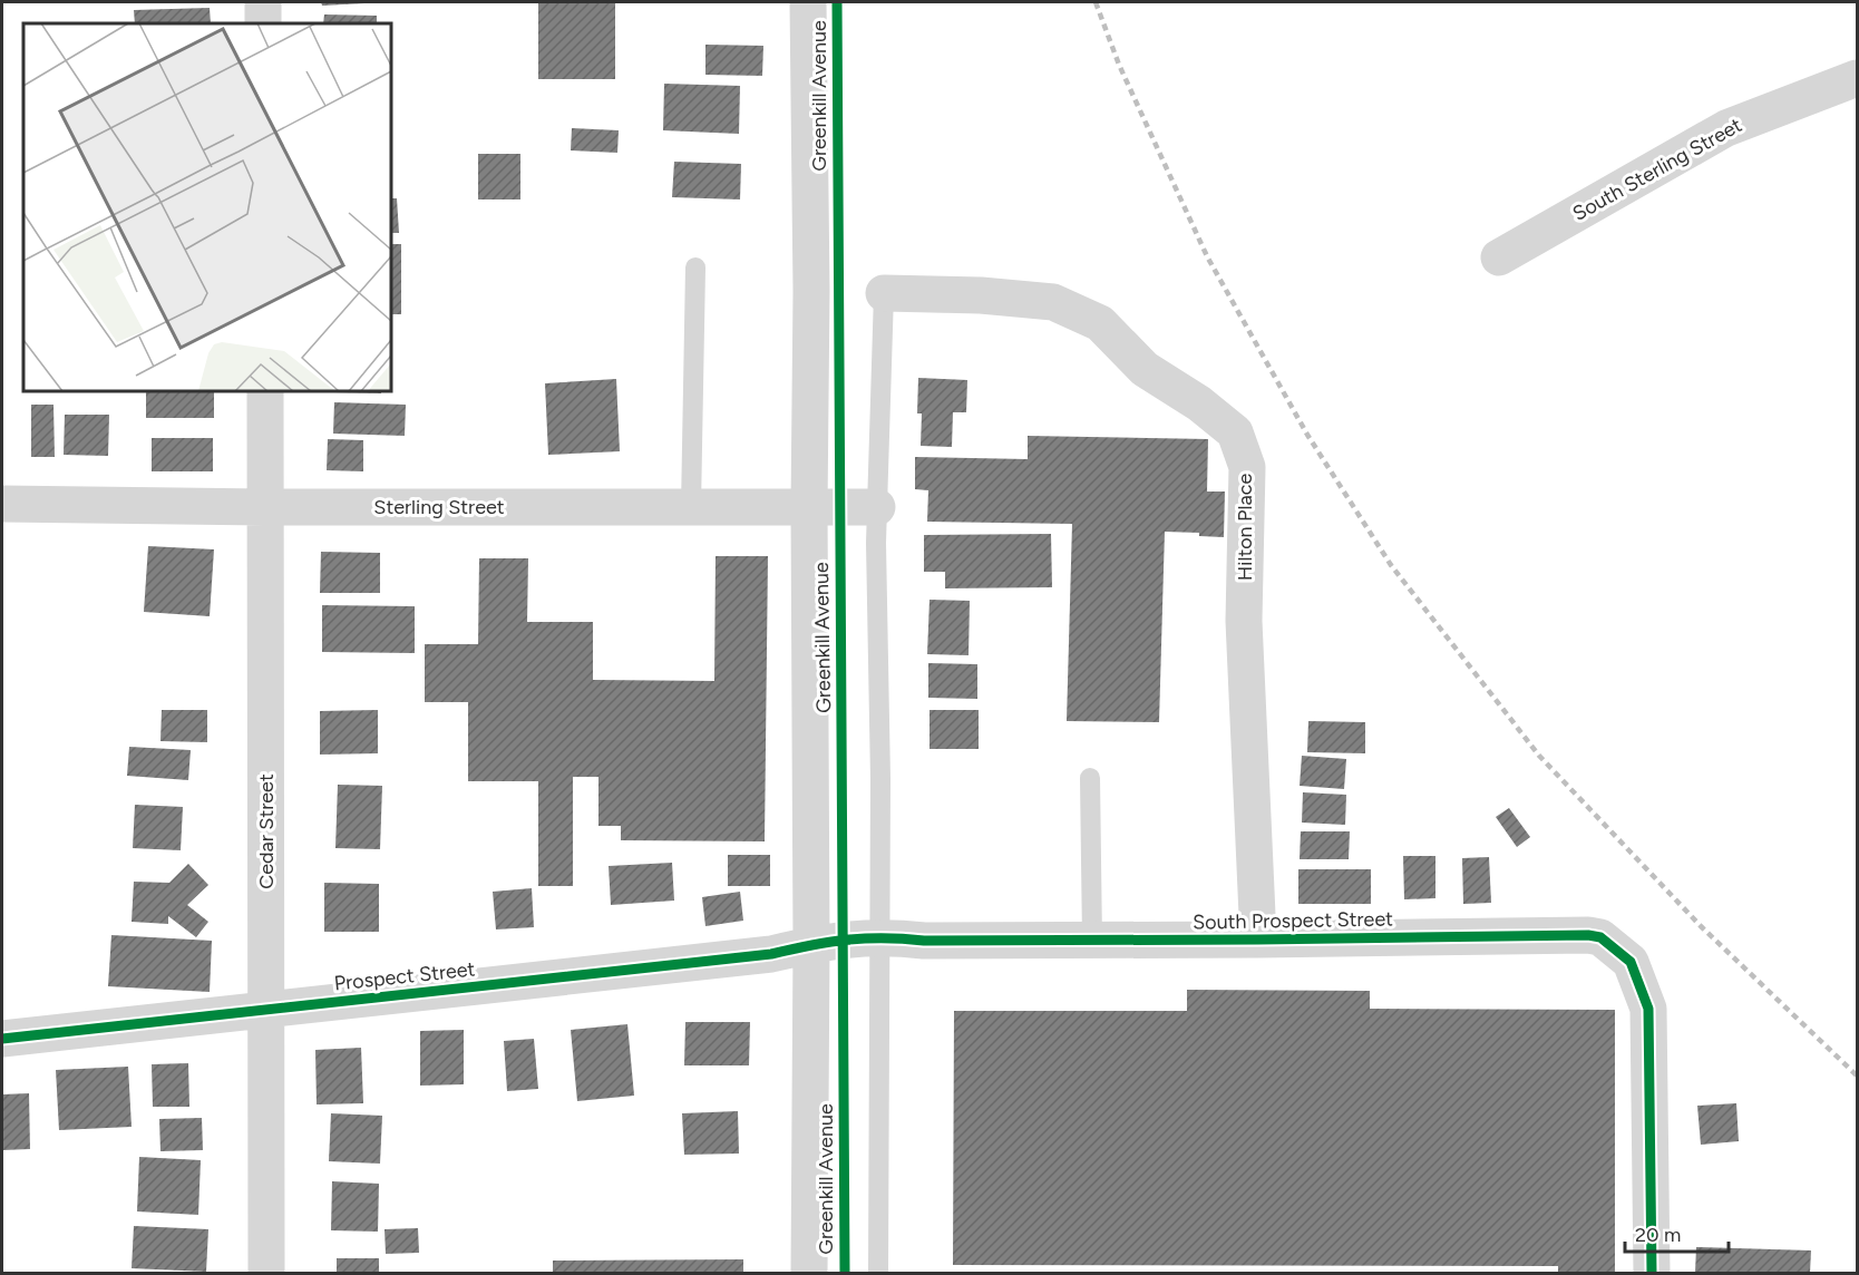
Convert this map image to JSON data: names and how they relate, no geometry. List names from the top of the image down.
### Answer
{
  "streets": {
    "street": [
      "Greenkill Avenue",
      "South Sterling Street",
      "Sterling Street",
      "Hilton Place",
      "Cedar Street",
      "South Prospect Street",
      "Prospect Street"
    ]
  },
  "crossings": [
    ["Greenkill Avenue", "Sterling Street"],
    ["Greenkill Avenue", "South Prospect Street"],
    ["Greenkill Avenue", "Prospect Street"],
    ["Sterling Street", "Cedar Street"],
    ["Hilton Place", "South Prospect Street"],
    ["Cedar Street", "Prospect Street"],
    ["South Prospect Street", "Prospect Street"]
  ],
  "scale_bar": "20 m"
}
